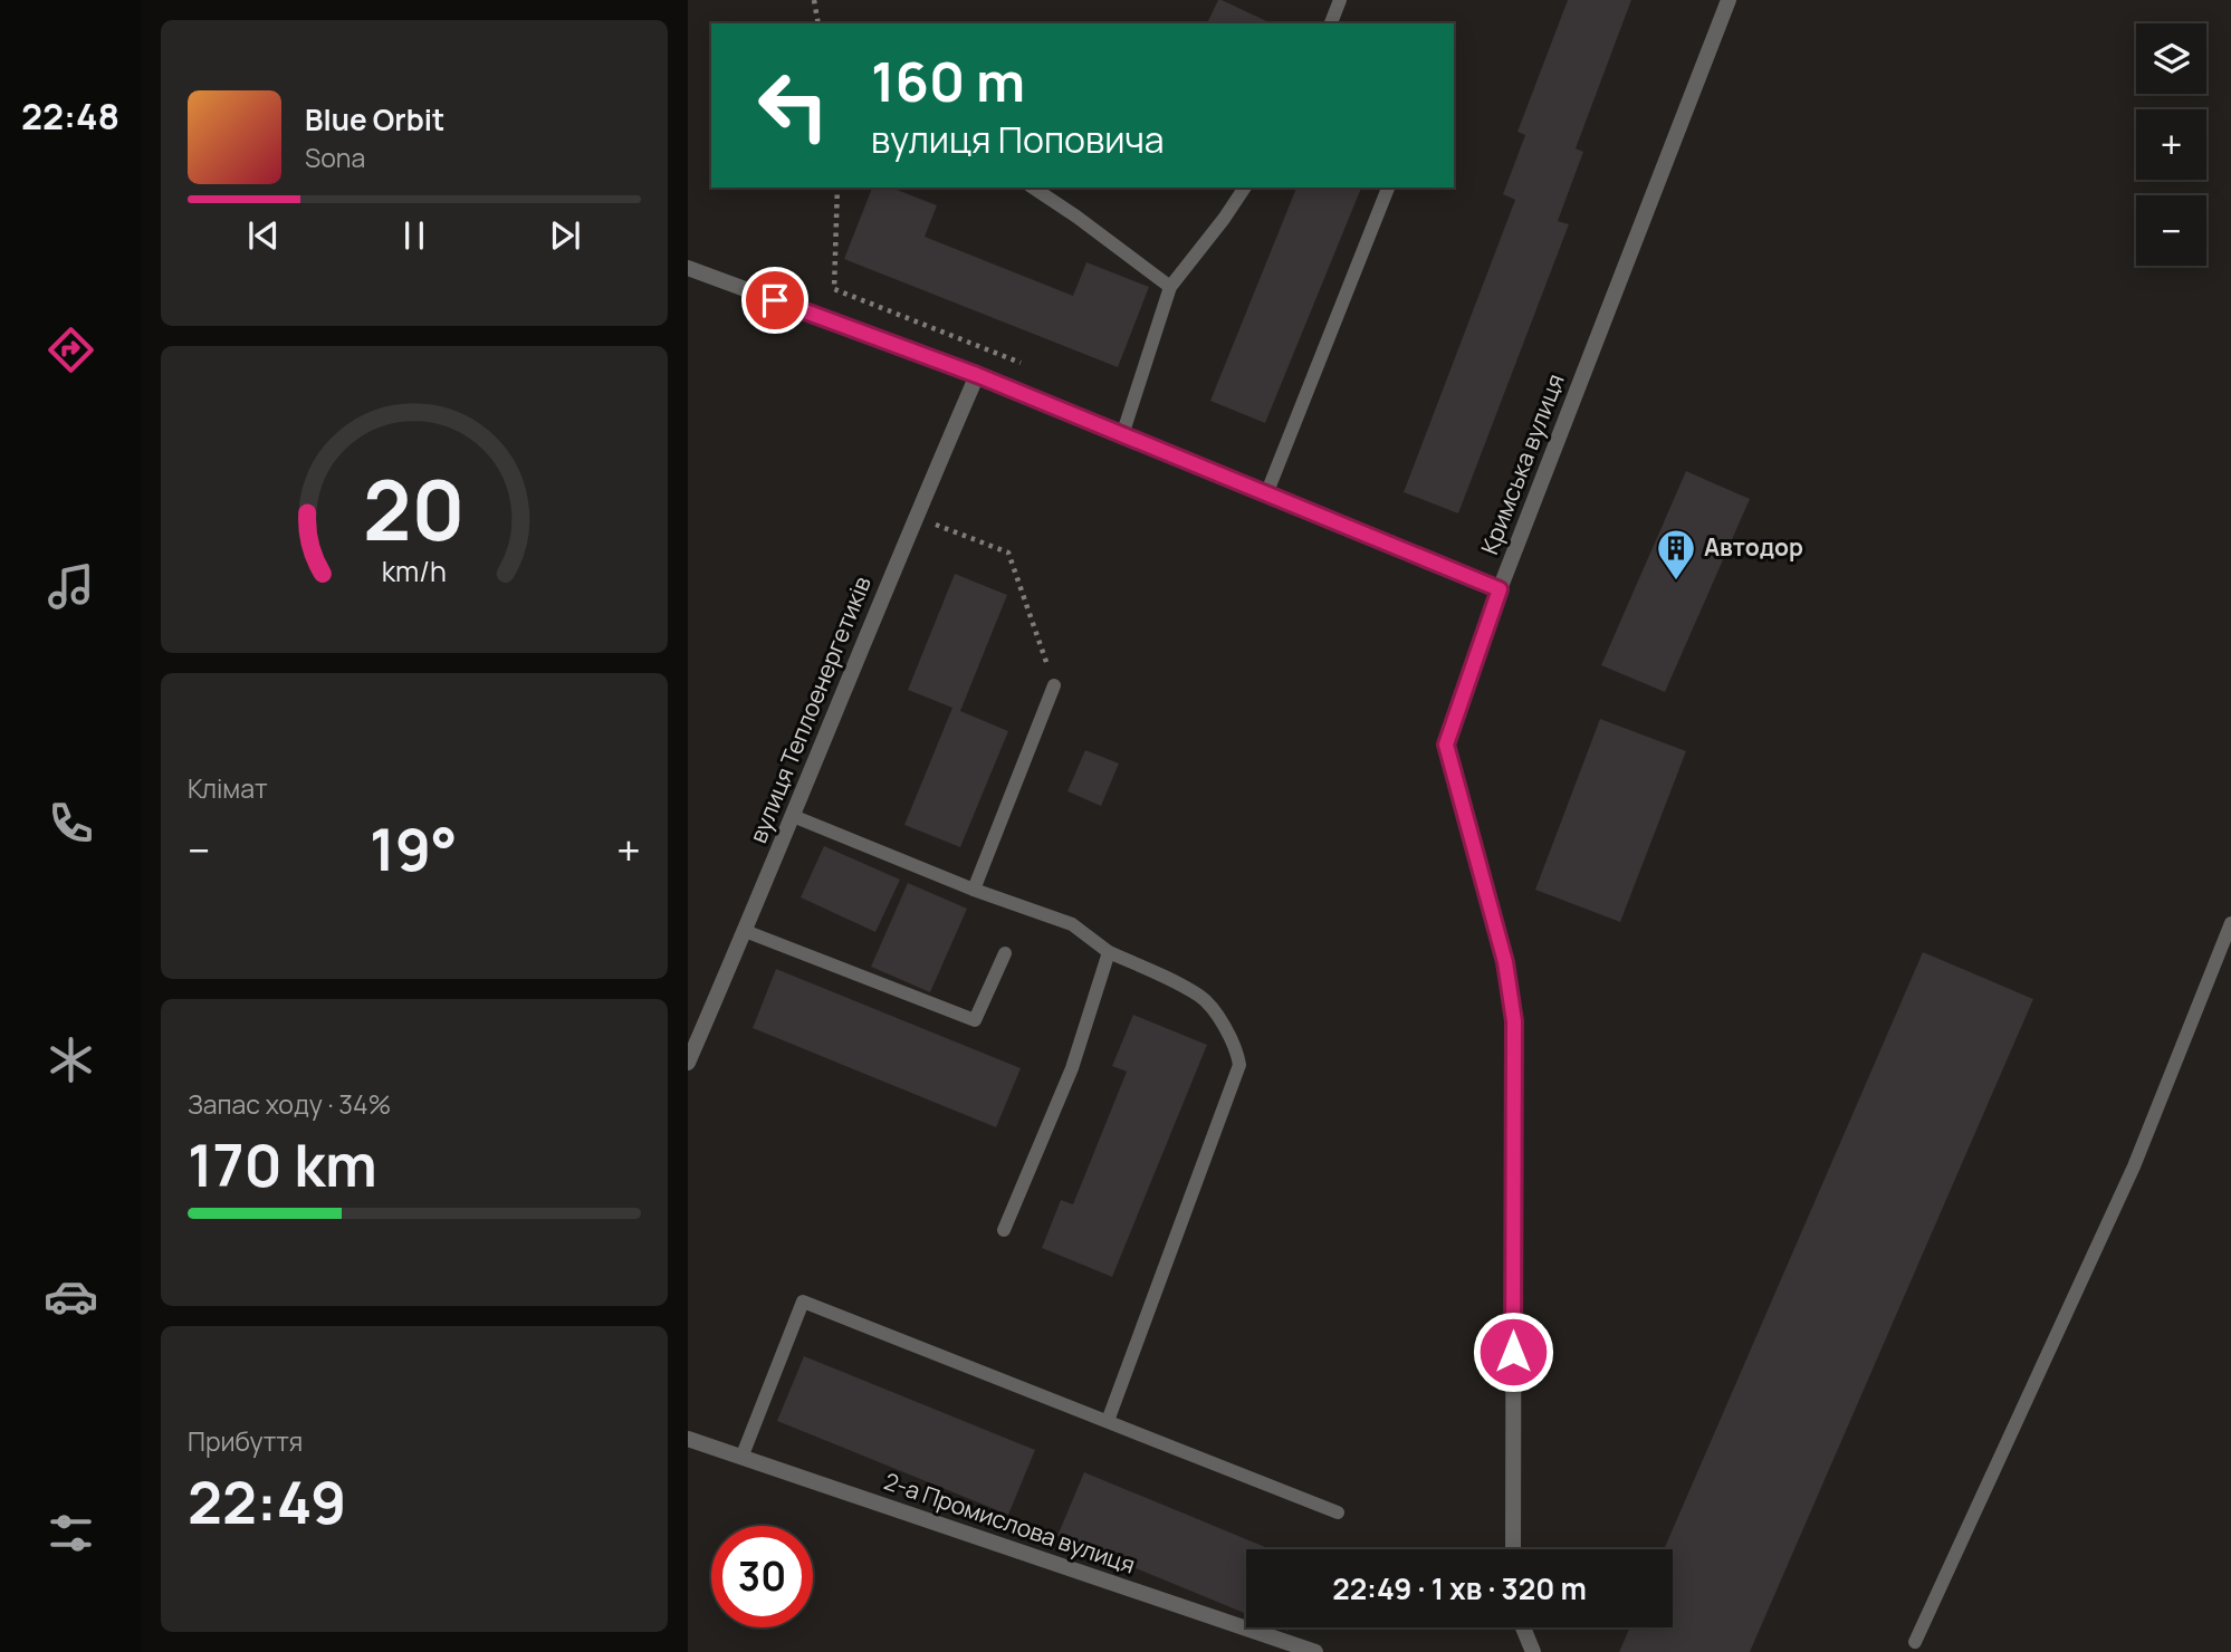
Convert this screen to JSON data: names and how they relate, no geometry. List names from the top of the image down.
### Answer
{
  "streets": {
    "street": ["Кримська вулиця", "вулиця Теплоенергетиків", "2-а Промислова вулиця"]
  },
  "places": {
    "building": ["Автодор"]
  },
  "page": {
    "tabs": "22:48",
    "map_buttons": ["+", "−"],
    "turn": ["160 m", "вулиця Поповича"],
    "song": ["Blue Orbit", "Sona"],
    "tile": [
      "Клімат",
      ["Запас ходу · 34%", "170 km"],
      ["Прибуття", "22:49"]
    ],
    "heat": ["−", "19°", "+"],
    "limit": "30",
    "trip": "22:49 · 1 хв · 320 m",
    "gauge": ["20", "km/h"]
  }
}
